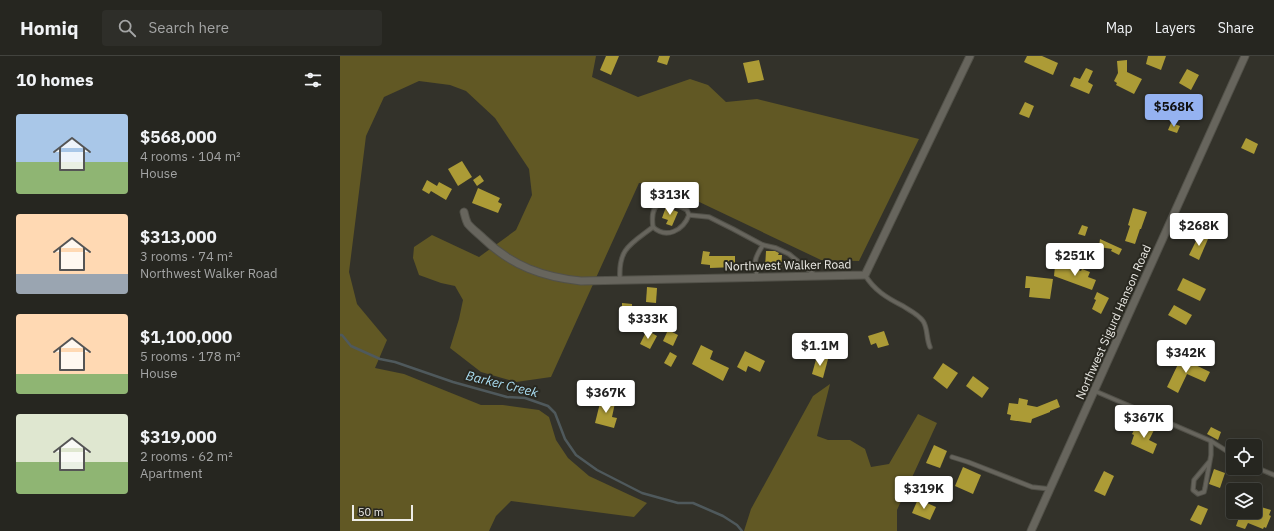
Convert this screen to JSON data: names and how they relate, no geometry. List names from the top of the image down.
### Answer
{
  "streets": {
    "street": ["Northwest Walker Road", "Northwest Sigurd Hanson Road"]
  },
  "water": ["Barker Creek"],
  "scale_bar": "50 m",
  "page": {
    "header": "Homiq",
    "search": "Search here",
    "nav": ["Map", "Layers", "Share"],
    "heading": "10 homes",
    "price": [
      "$568K",
      "$313K",
      "$268K",
      "$251K",
      "$333K",
      "$1.1M",
      "$342K",
      "$367K",
      "$367K",
      "$319K"
    ],
    "list": [
      {
        "name": "$568,000",
        "note": "4 rooms · 104 m² · House"
      },
      {
        "name": "$313,000",
        "note": "3 rooms · 74 m² · Northwest Walker Road"
      },
      {
        "name": "$1,100,000",
        "note": "5 rooms · 178 m² · House"
      },
      {
        "name": "$319,000",
        "note": "2 rooms · 62 m² · Apartment"
      }
    ],
    "scale": "50 m"
  }
}
